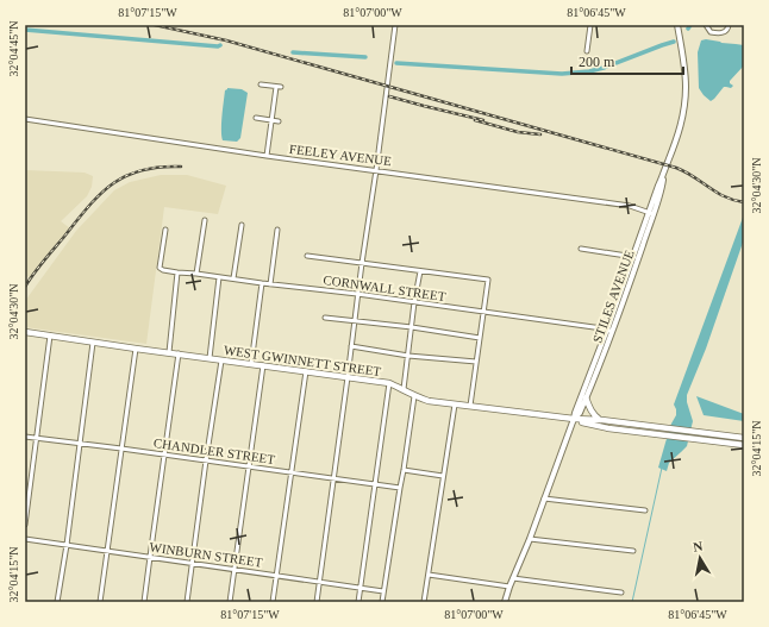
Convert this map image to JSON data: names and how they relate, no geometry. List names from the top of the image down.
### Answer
{
  "streets": {
    "main road": ["WEST GWINNETT STREET"],
    "street": [
      "FEELEY AVENUE",
      "CORNWALL STREET",
      "STILES AVENUE",
      "CHANDLER STREET",
      "WINBURN STREET"
    ]
  },
  "crossings": [
    ["FEELEY AVENUE", "STILES AVENUE"],
    ["CORNWALL STREET", "STILES AVENUE"],
    ["STILES AVENUE", "WEST GWINNETT STREET"]
  ],
  "scale_bar": "200 m",
  "north": "top",
  "coordinates": [
    "81°07'15\"W",
    "81°07'00\"W",
    "81°06'45\"W",
    "32°04'45\"N",
    "32°04'30\"N",
    "32°04'15\"N"
  ]
}
